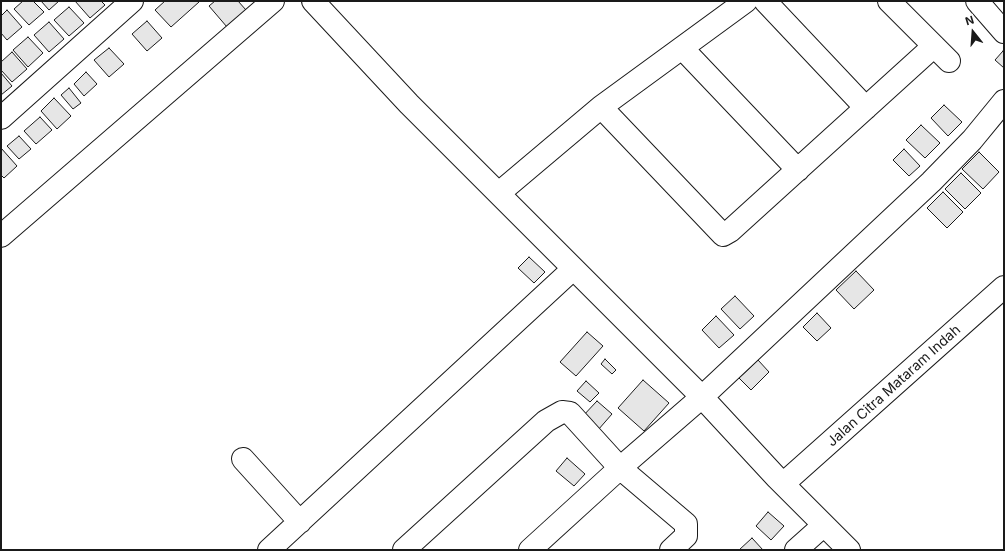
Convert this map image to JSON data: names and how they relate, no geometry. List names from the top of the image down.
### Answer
{
  "streets": {
    "street": ["Jalan Citra Mataram Indah"]
  },
  "north": "top"
}
